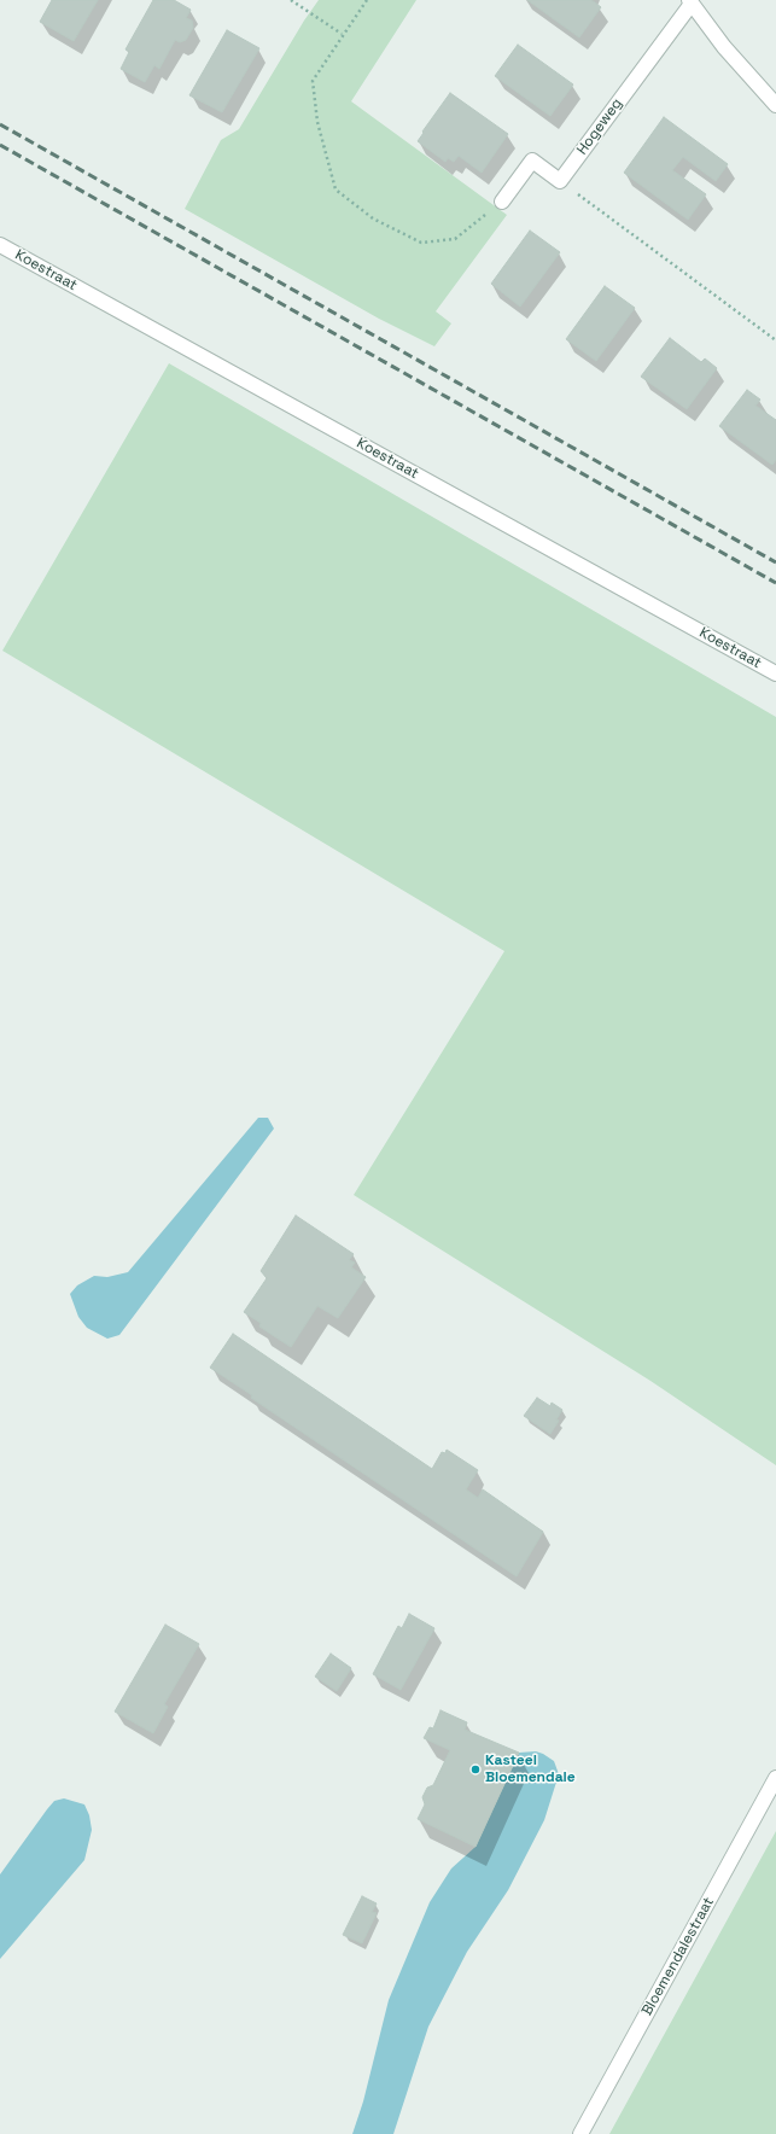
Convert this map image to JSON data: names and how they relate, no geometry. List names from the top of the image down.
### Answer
{
  "streets": {
    "street": ["Hogeweg", "Koestraat", "Bloemendalestraat"]
  },
  "places": ["Kasteel Bloemendale"]
}
